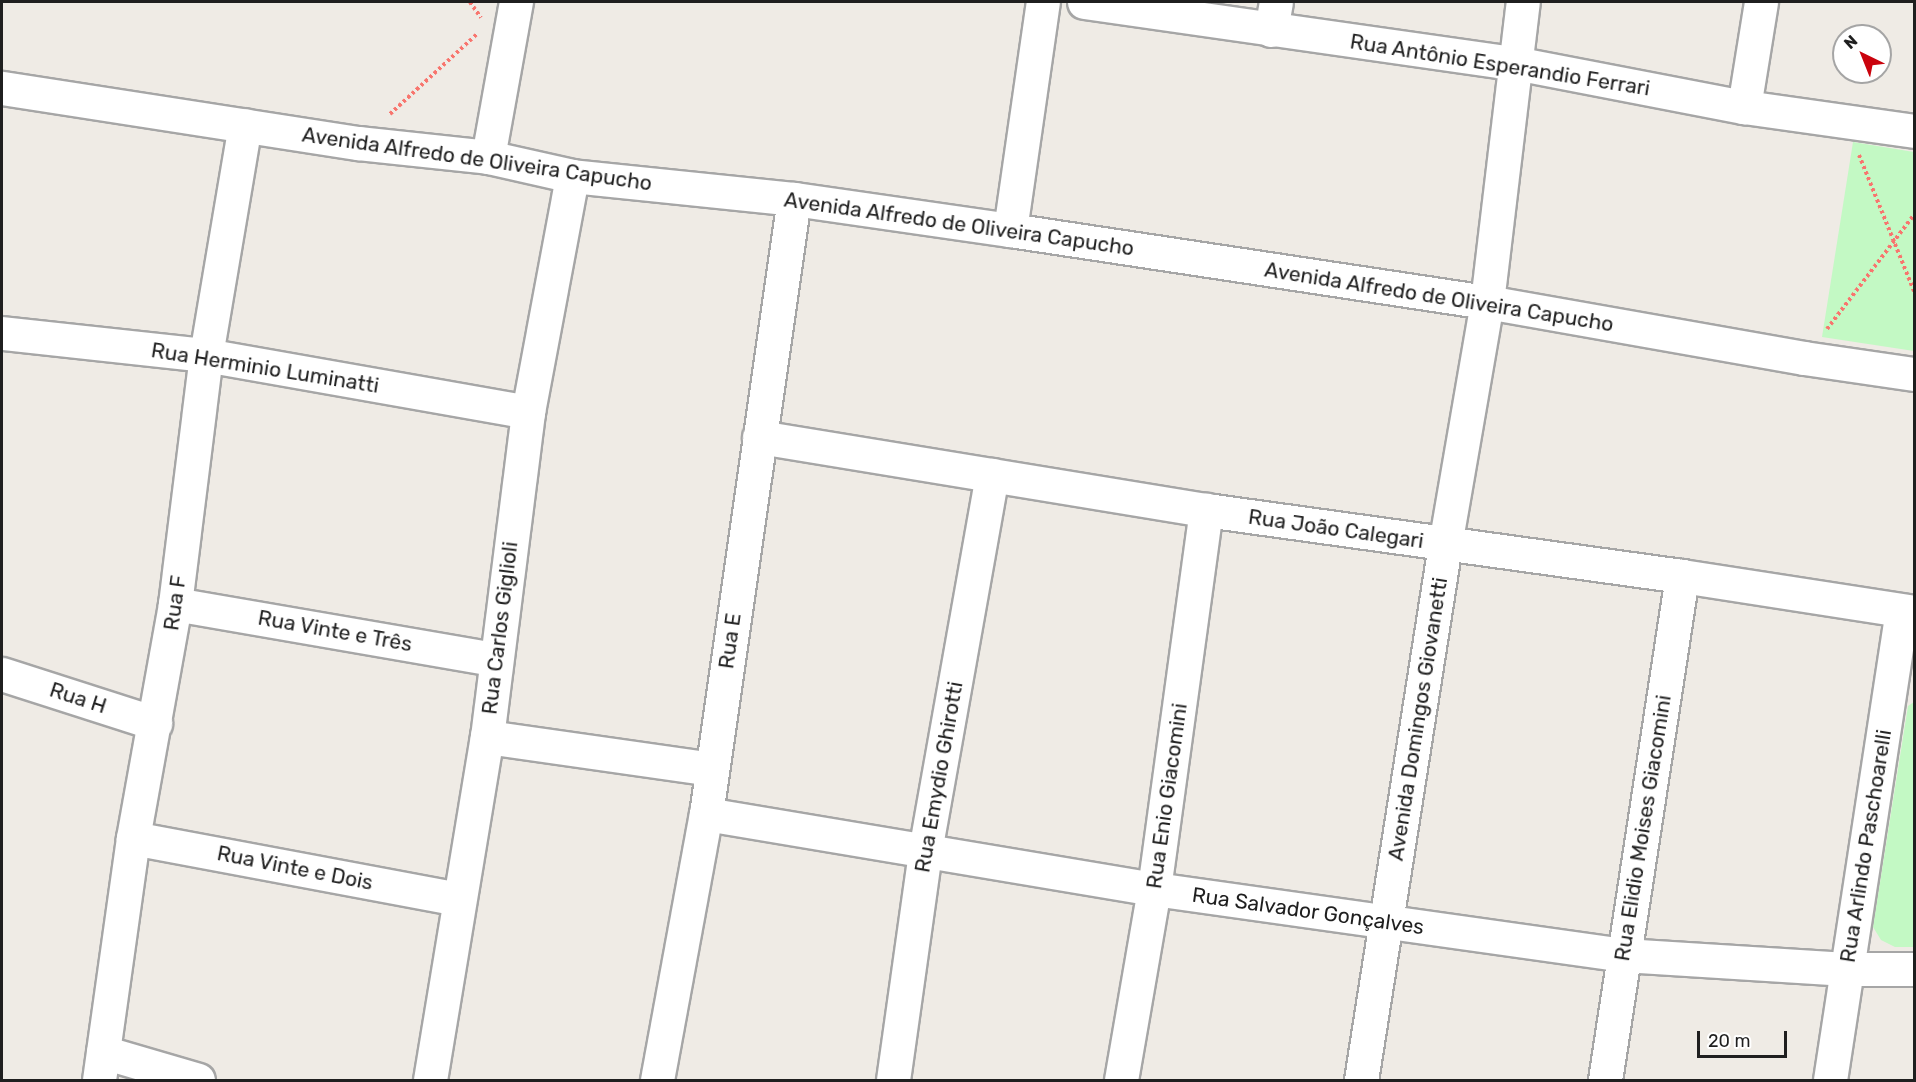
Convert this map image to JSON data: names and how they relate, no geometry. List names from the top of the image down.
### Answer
{
  "streets": {
    "street": [
      "Rua Antônio Esperandio Ferrari",
      "Avenida Alfredo de Oliveira Capucho",
      "Rua Herminio Luminatti",
      "Rua João Calegari",
      "Rua F",
      "Rua Carlos Giglioli",
      "Rua Vinte e Três",
      "Rua E",
      "Rua H",
      "Avenida Domingos Giovanetti",
      "Rua Emydio Ghirotti",
      "Rua Enio Giacomini",
      "Rua Elidio Moises Giacomini",
      "Rua Arlindo Paschoarelli",
      "Rua Vinte e Dois",
      "Rua Salvador Gonçalves"
    ]
  },
  "crossings": [
    ["Rua Antônio Esperandio Ferrari", "Avenida Domingos Giovanetti"],
    ["Avenida Alfredo de Oliveira Capucho", "Rua F"],
    ["Avenida Alfredo de Oliveira Capucho", "Rua Carlos Giglioli"],
    ["Avenida Alfredo de Oliveira Capucho", "Rua E"],
    ["Avenida Alfredo de Oliveira Capucho", "Avenida Domingos Giovanetti"],
    ["Rua Herminio Luminatti", "Rua F"],
    ["Rua Herminio Luminatti", "Rua Carlos Giglioli"],
    ["Rua João Calegari", "Rua E"],
    ["Rua João Calegari", "Avenida Domingos Giovanetti"],
    ["Rua João Calegari", "Rua Emydio Ghirotti"],
    ["Rua João Calegari", "Rua Enio Giacomini"],
    ["Rua João Calegari", "Rua Elidio Moises Giacomini"],
    ["Rua João Calegari", "Rua Arlindo Paschoarelli"],
    ["Rua F", "Rua Vinte e Três"],
    ["Rua F", "Rua H"],
    ["Rua F", "Rua Vinte e Dois"],
    ["Rua Carlos Giglioli", "Rua Vinte e Três"],
    ["Rua Carlos Giglioli", "Rua Vinte e Dois"],
    ["Rua E", "Rua Salvador Gonçalves"],
    ["Avenida Domingos Giovanetti", "Rua Salvador Gonçalves"],
    ["Rua Emydio Ghirotti", "Rua Salvador Gonçalves"],
    ["Rua Enio Giacomini", "Rua Salvador Gonçalves"],
    ["Rua Elidio Moises Giacomini", "Rua Salvador Gonçalves"],
    ["Rua Arlindo Paschoarelli", "Rua Salvador Gonçalves"]
  ],
  "scale_bar": "20 m",
  "north": "top left"
}
